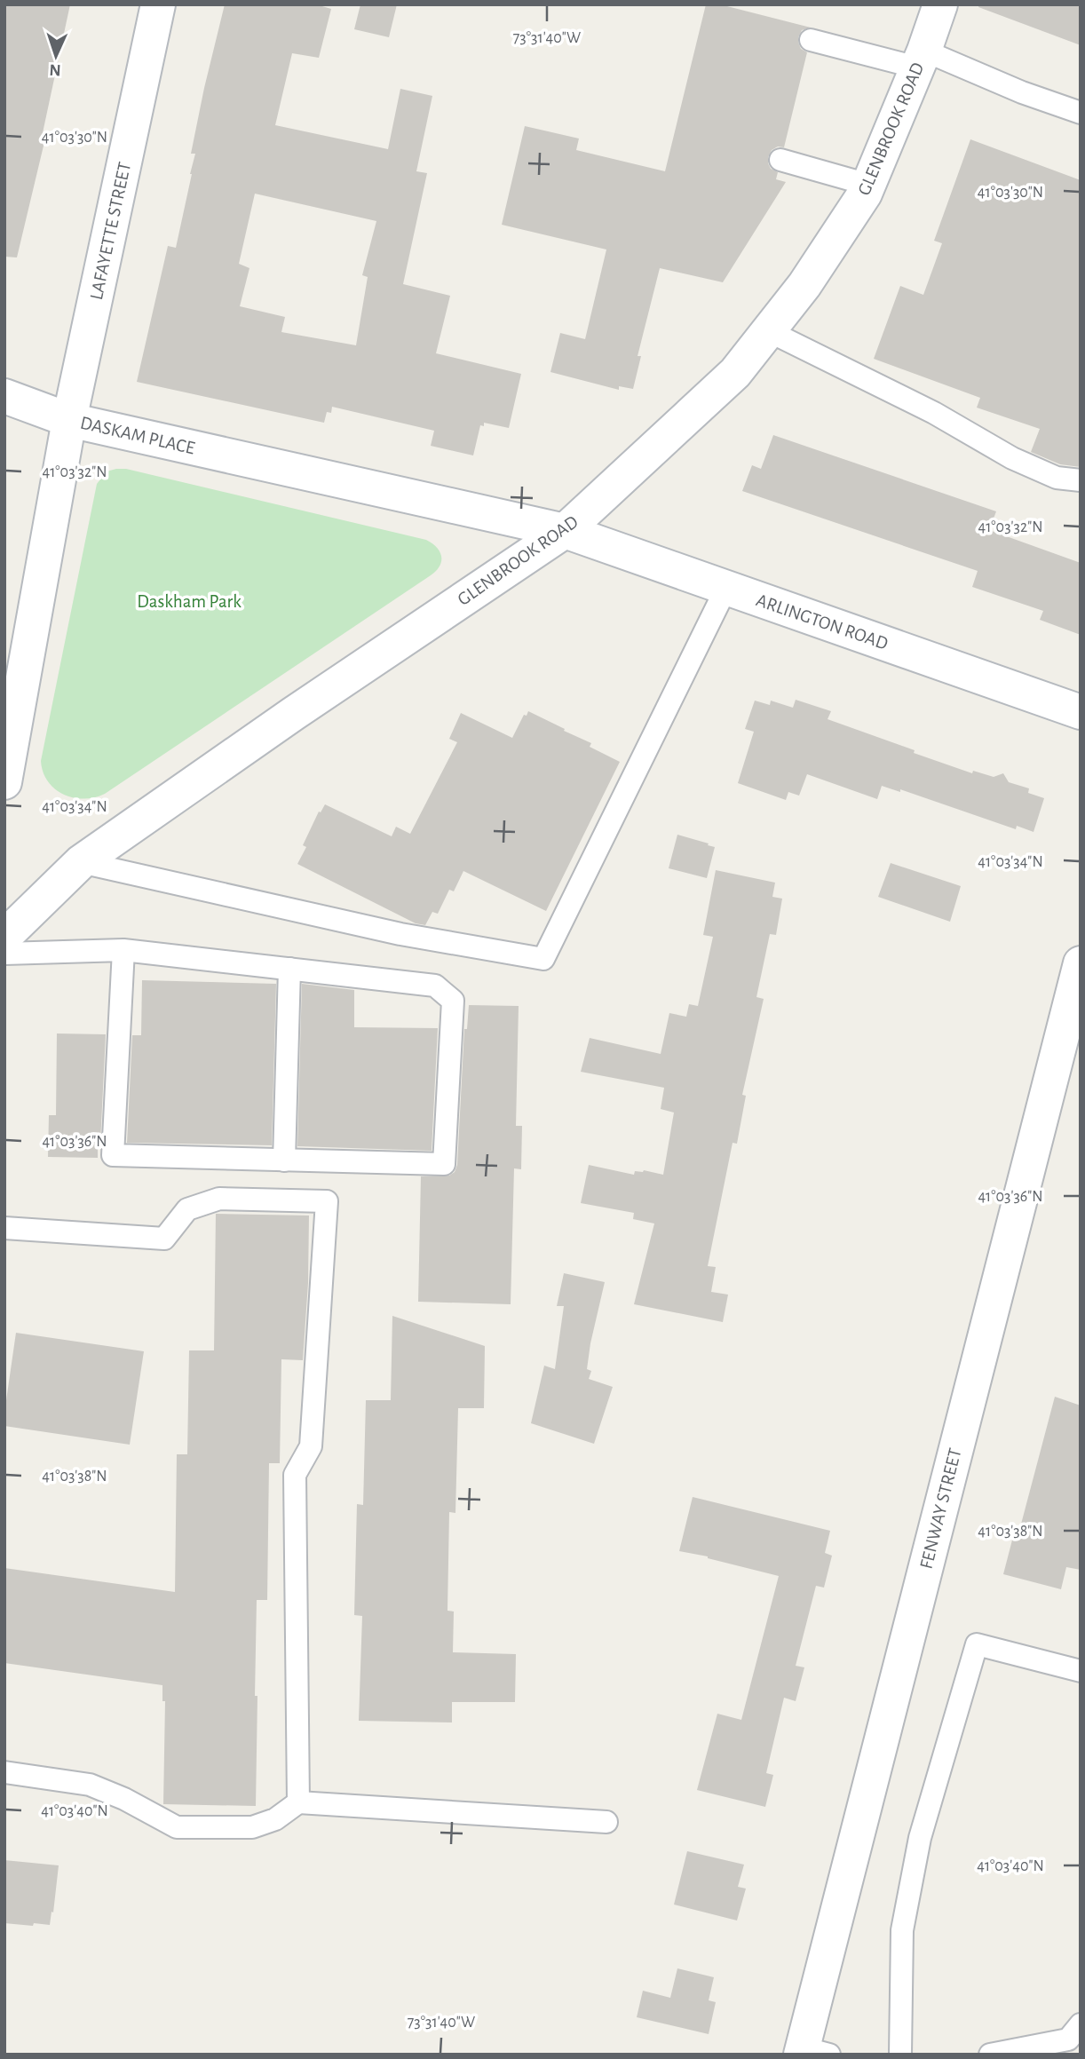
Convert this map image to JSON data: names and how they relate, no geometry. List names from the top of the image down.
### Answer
{
  "streets": {
    "street": [
      "GLENBROOK ROAD",
      "LAFAYETTE STREET",
      "DASKAM PLACE",
      "ARLINGTON ROAD",
      "FENWAY STREET"
    ]
  },
  "crossings": [
    ["GLENBROOK ROAD", "DASKAM PLACE"],
    ["GLENBROOK ROAD", "ARLINGTON ROAD"],
    ["LAFAYETTE STREET", "DASKAM PLACE"],
    ["DASKAM PLACE", "ARLINGTON ROAD"]
  ],
  "parks": ["Daskham Park"],
  "north": "bottom",
  "coordinates": [
    "73°31'40\"W",
    "41°03'30\"N",
    "41°03'32\"N",
    "41°03'34\"N",
    "41°03'36\"N",
    "41°03'38\"N",
    "41°03'40\"N"
  ]
}
